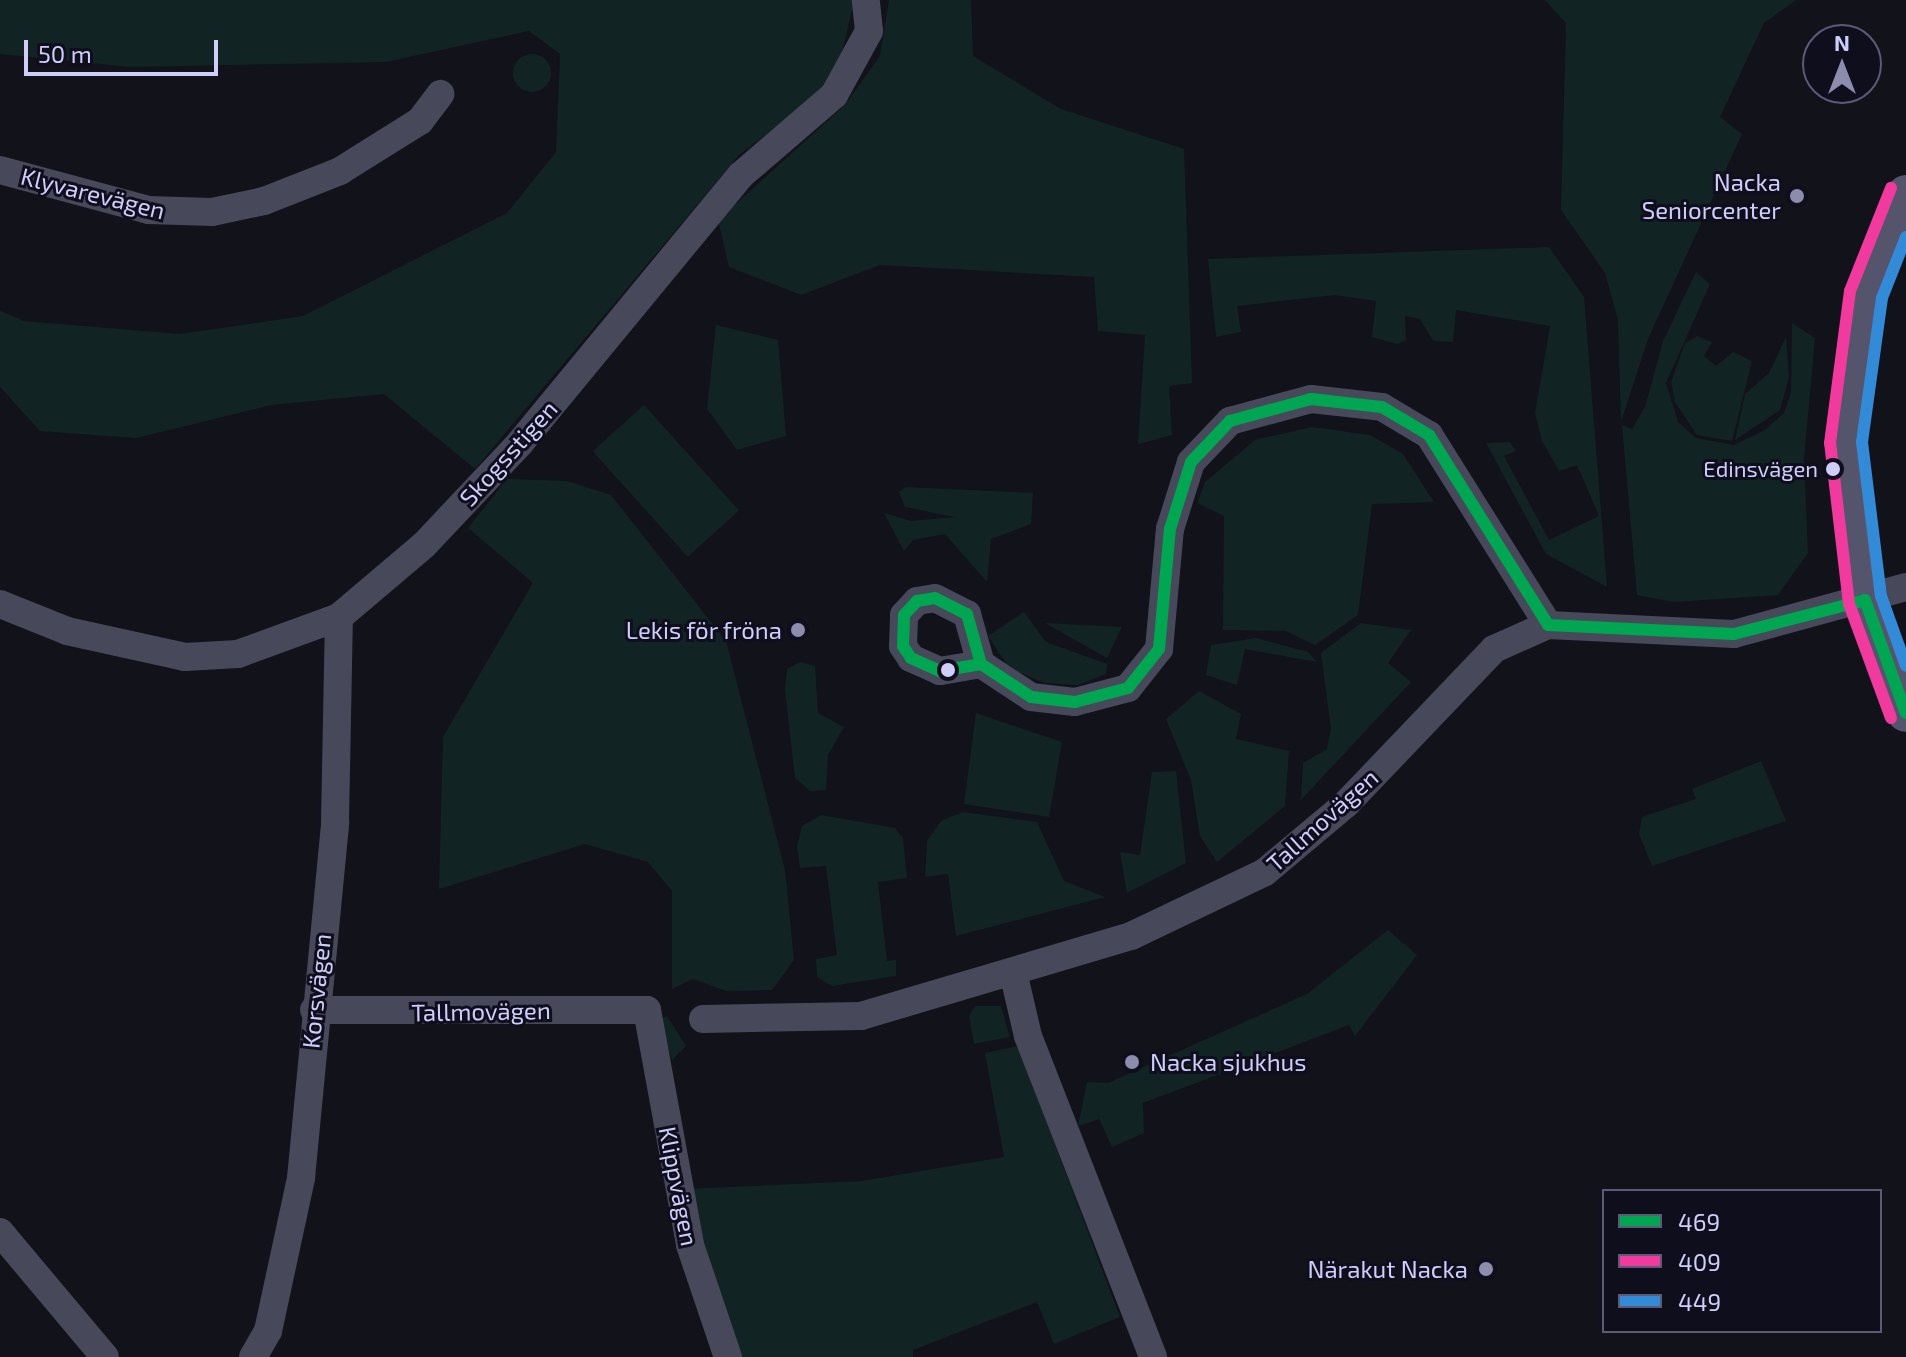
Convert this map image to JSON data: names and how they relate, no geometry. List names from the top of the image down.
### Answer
{
  "streets": {
    "street": [
      "Klyvarevägen",
      "Skogsstigen",
      "Tallmovägen",
      "Korsvägen",
      "Klippvägen"
    ]
  },
  "crossings": [
    ["Skogsstigen", "Korsvägen"],
    ["Tallmovägen", "Korsvägen"],
    ["Tallmovägen", "Klippvägen"]
  ],
  "places": [
    "Nacka Seniorcenter",
    "Edinsvägen",
    "Lekis för fröna",
    "Nacka sjukhus",
    "Närakut Nacka"
  ],
  "lines": ["transit line 409", "transit line 449", "transit line 469"],
  "legend": ["469", "409", "449"],
  "scale_bar": "50 m",
  "north": "top"
}
